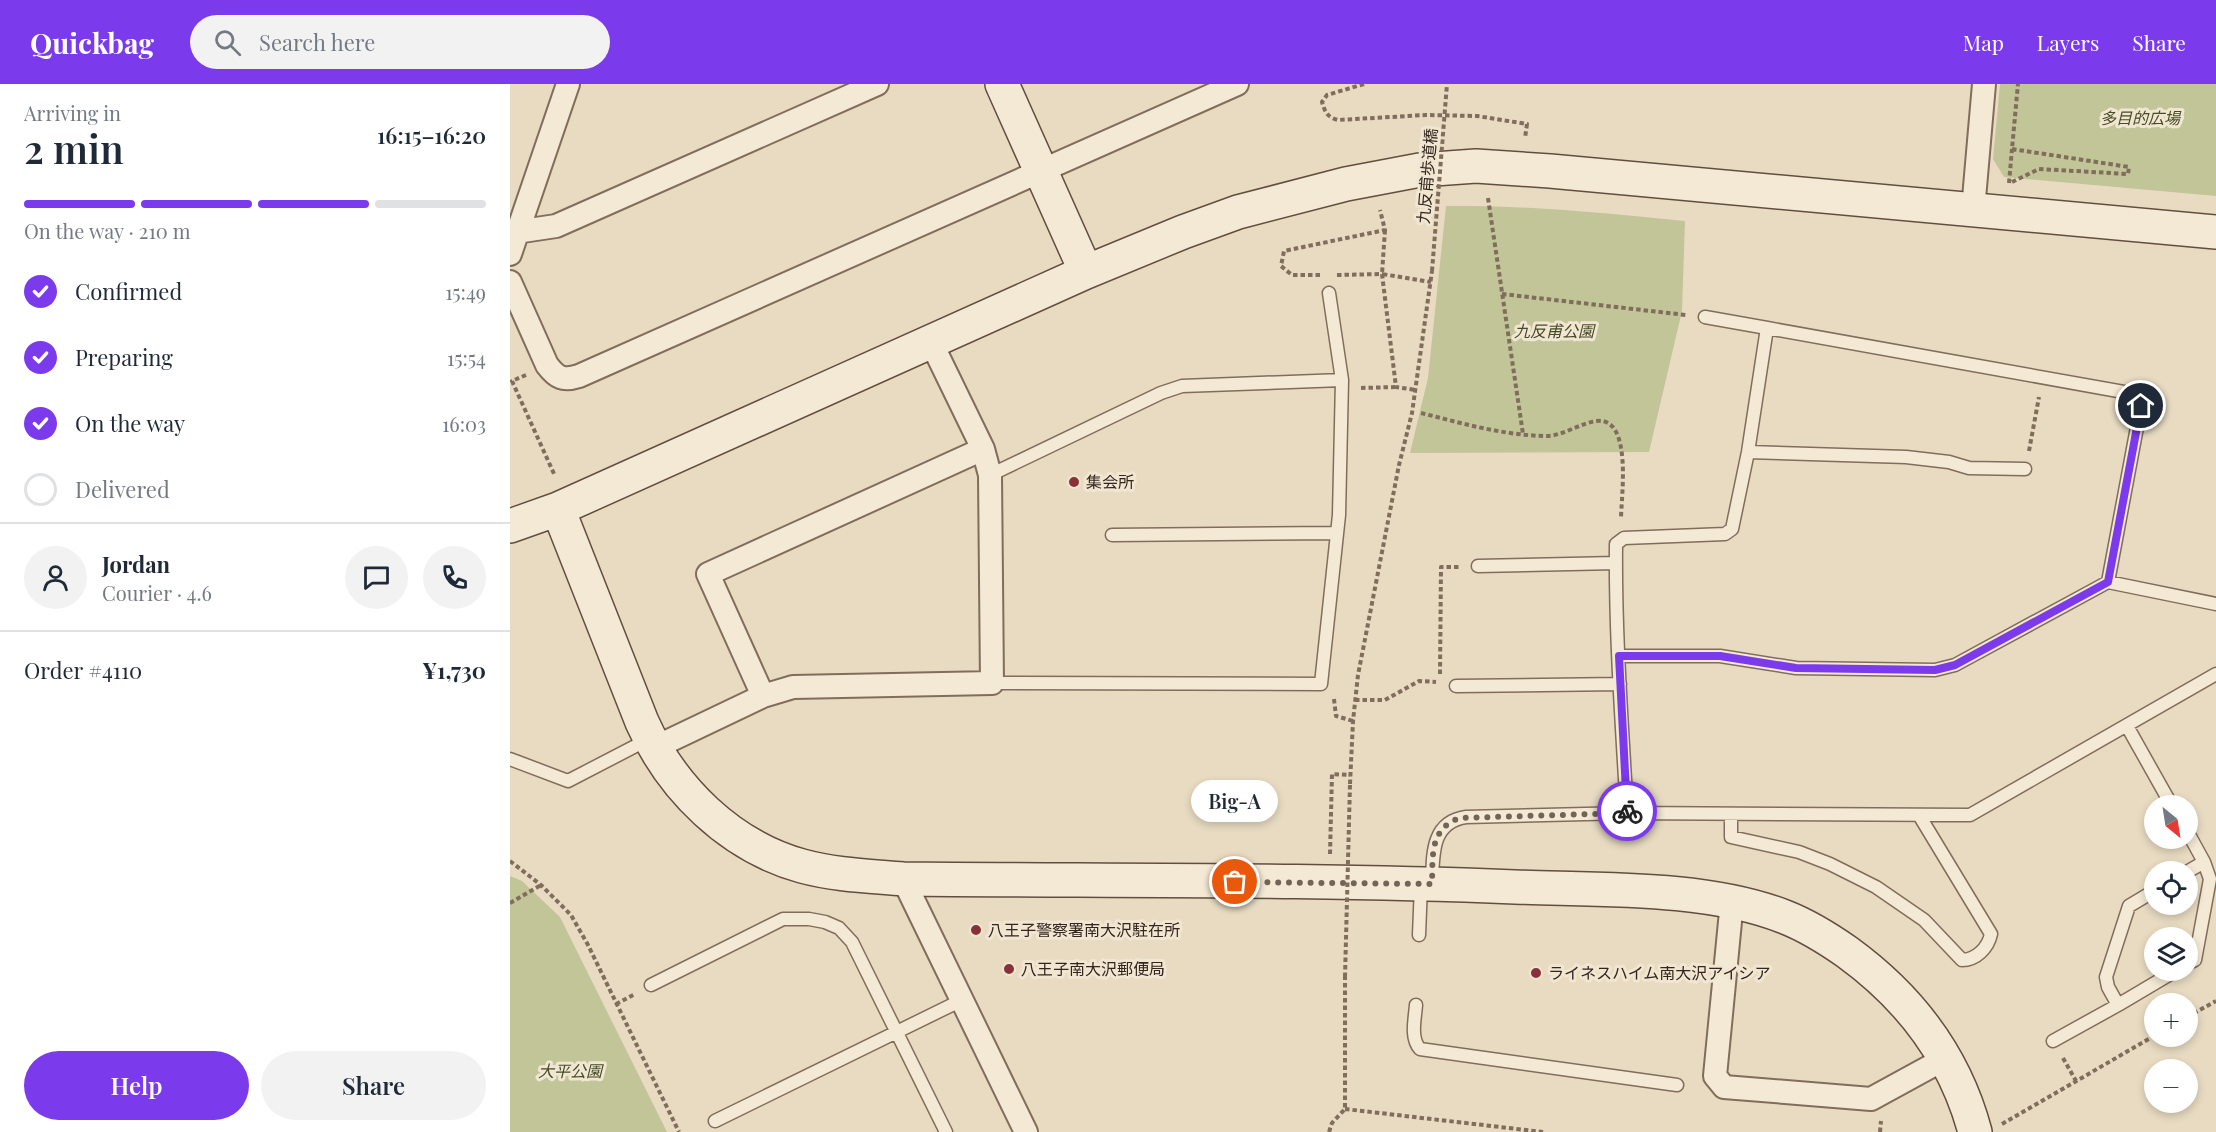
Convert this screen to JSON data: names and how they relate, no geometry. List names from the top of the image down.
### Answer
{
  "streets": {
    "path": ["九反甫歩道橋"]
  },
  "parks": ["多目的広場", "九反甫公園", "大平公園"],
  "places": [
    "集会所",
    "Big-A",
    "八王子警察署南大沢駐在所",
    "八王子南大沢郵便局",
    "ライネスハイム南大沢アイシア"
  ],
  "north": "bottom right",
  "page": {
    "header": "Quickbag",
    "search": "Search here",
    "nav": ["Map", "Layers", "Share"],
    "heading": ["2 min", "Arriving in", "16:15–16:20"],
    "panel": [
      "Jordan",
      "Courier · 4.6",
      "Order #4110",
      "¥1,730"
    ],
    "bar": "On the way · 210 m",
    "list": [
      ["Confirmed", "15:49"],
      ["Preparing", "15:54"],
      ["On the way", "16:03"],
      "Delivered"
    ],
    "bubble": "Big-A",
    "map_buttons": ["+", "−"],
    "buttons": ["Help", "Share"]
  }
}
